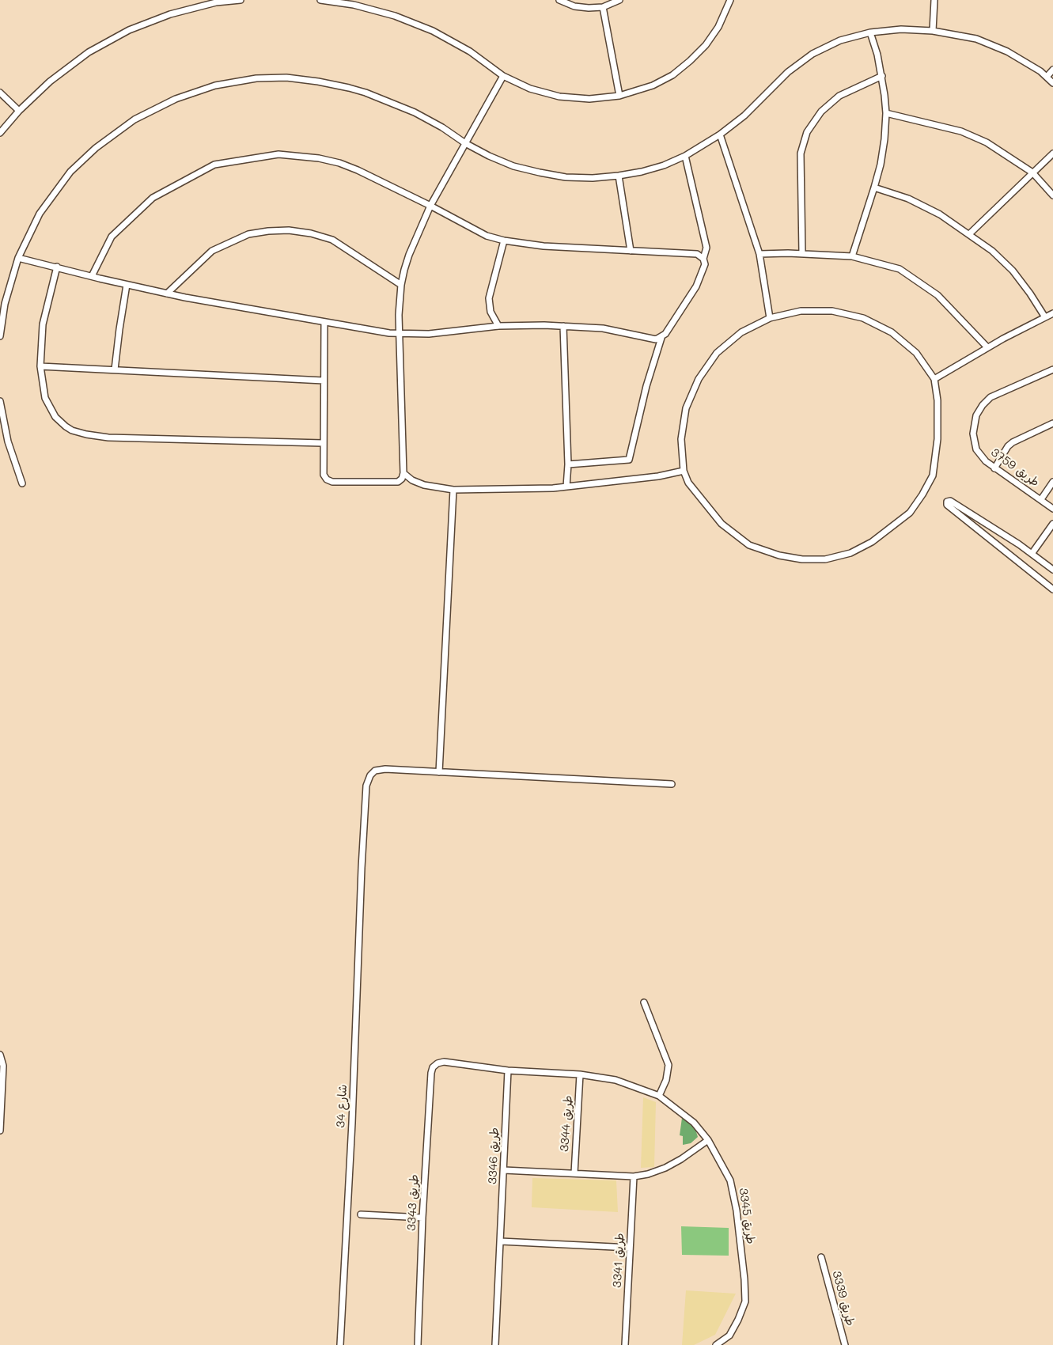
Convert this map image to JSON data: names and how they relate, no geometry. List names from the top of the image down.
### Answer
{
  "streets": {
    "street": [
      "طريق 3759",
      "شارع 34",
      "طريق 3344",
      "طريق 3346",
      "طريق 3343",
      "طريق 3345",
      "طريق 3341",
      "طريق 3339"
    ]
  },
  "crossings": [
    ["طريق 3344", "طريق 3345"],
    ["طريق 3346", "طريق 3345"],
    ["طريق 3343", "طريق 3345"]
  ]
}
